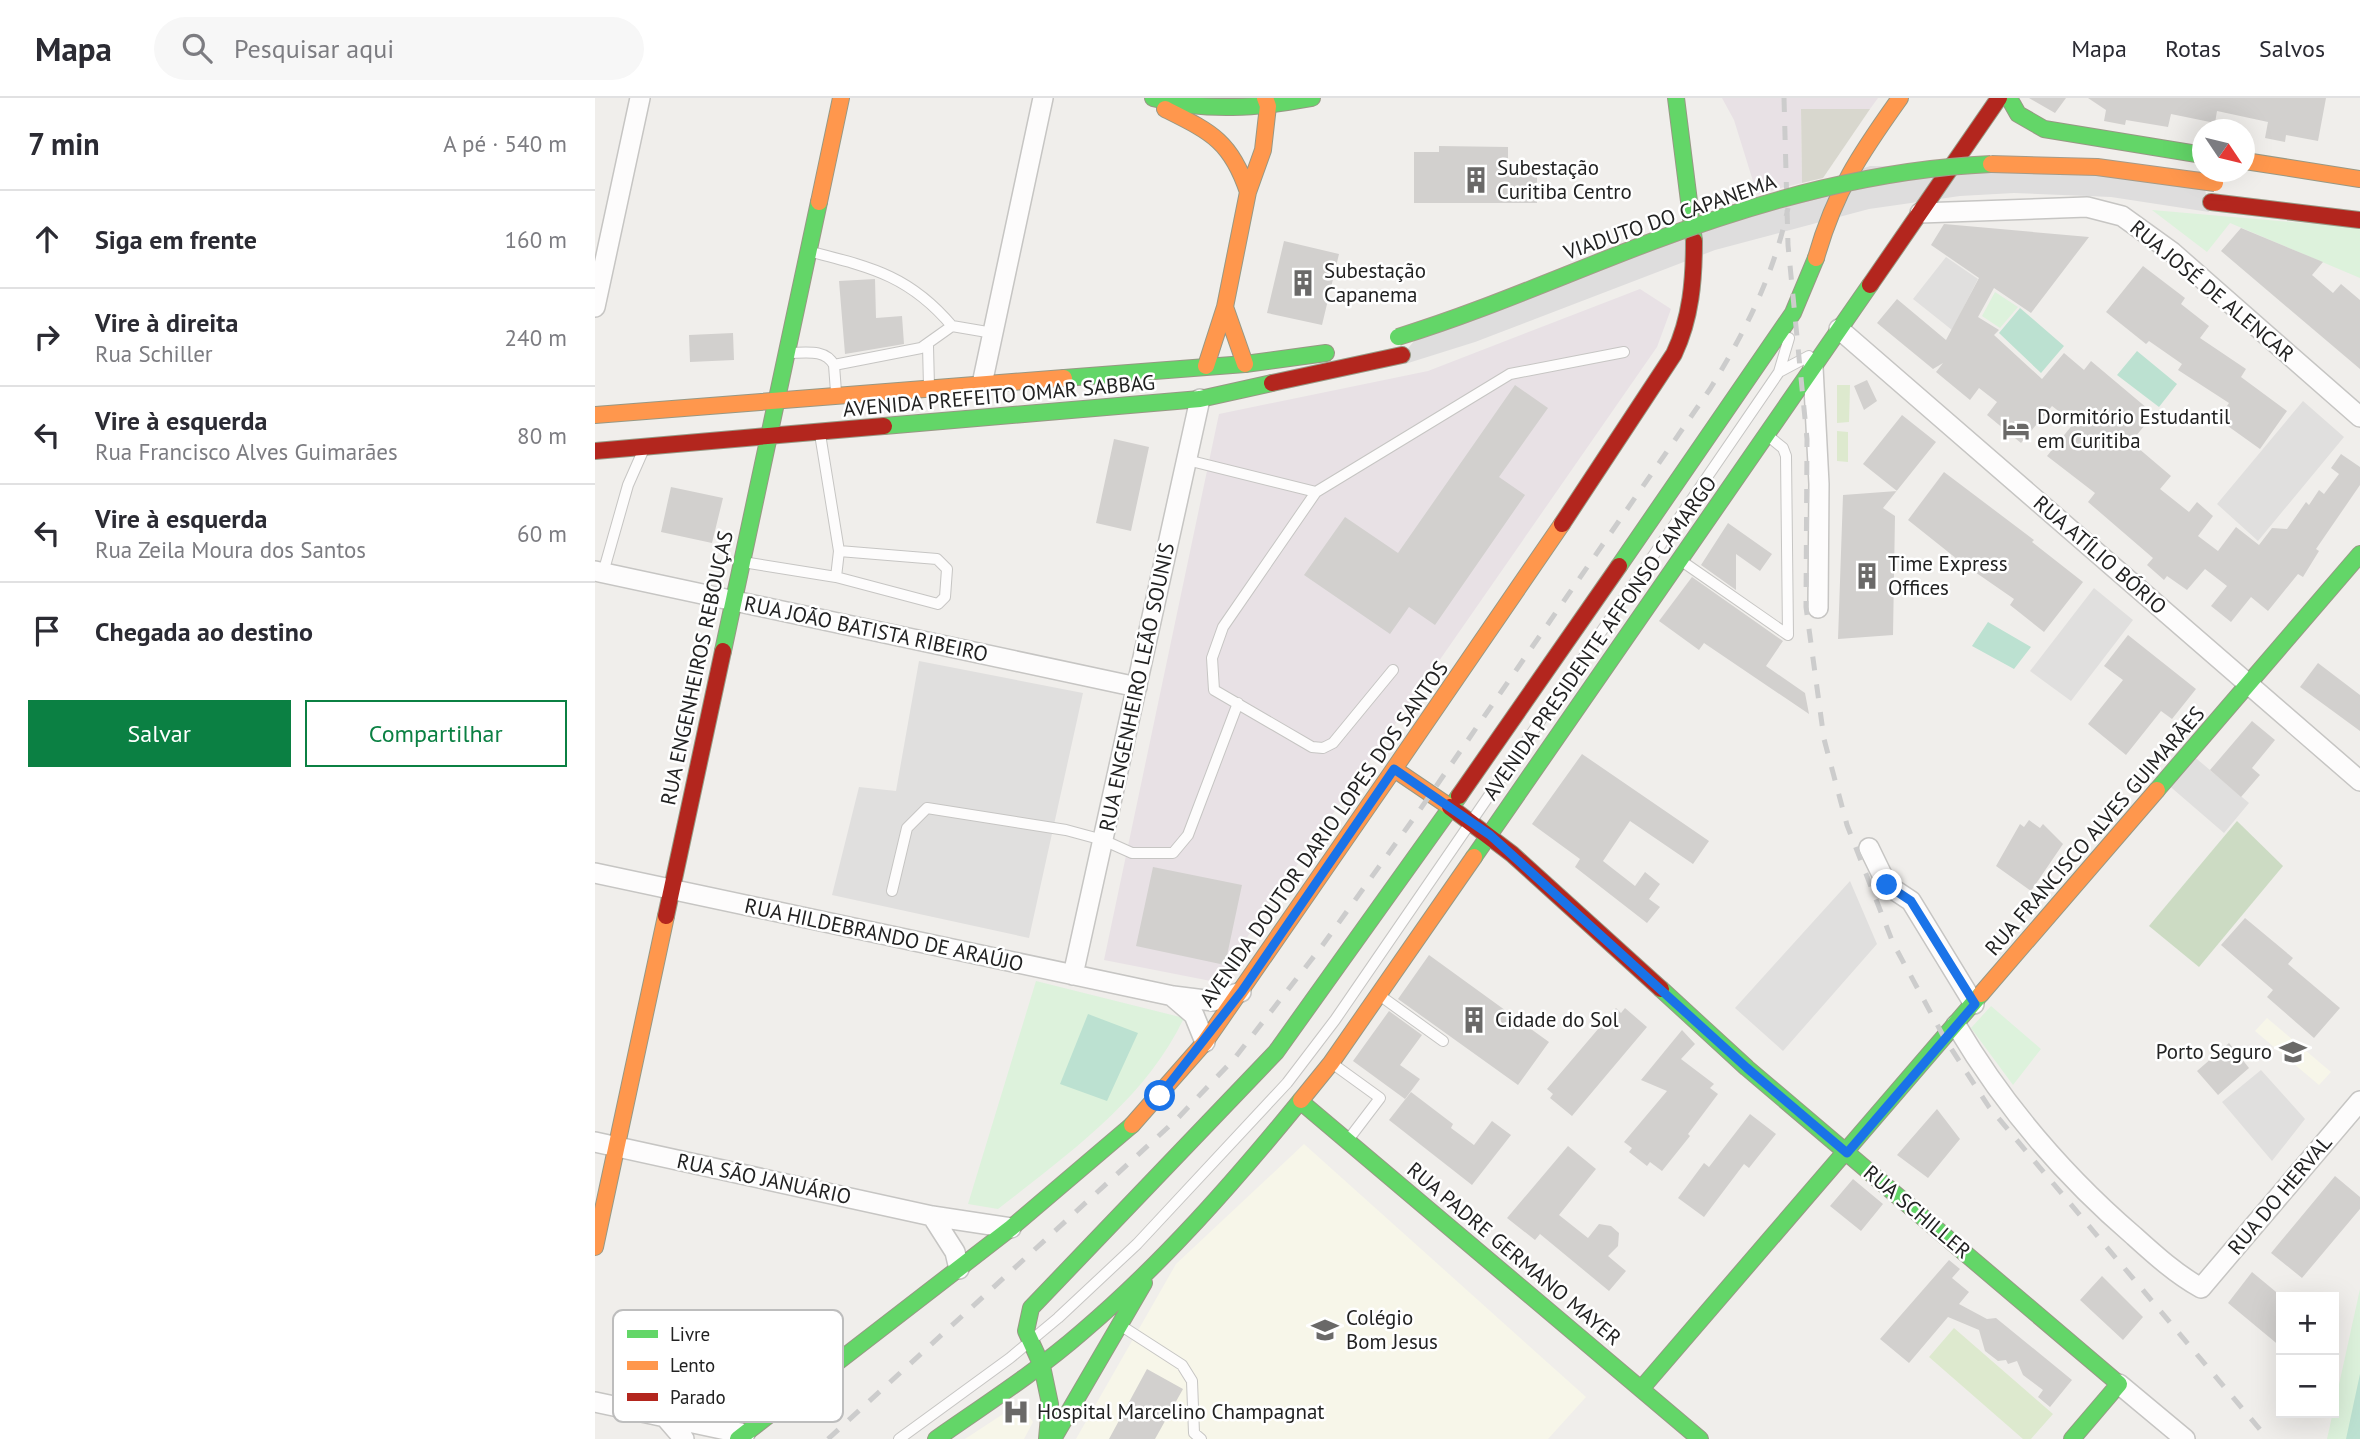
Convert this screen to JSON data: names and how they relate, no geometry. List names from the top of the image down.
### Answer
{
  "streets": {
    "main road": [
      "VIADUTO DO CAPANEMA",
      "AVENIDA PREFEITO OMAR SABBAG",
      "AVENIDA PRESIDENTE AFFONSO CAMARGO",
      "RUA ENGENHEIROS REBOUÇAS",
      "RUA FRANCISCO ALVES GUIMARÃES",
      "AVENIDA DOUTOR DARIO LOPES DOS SANTOS",
      "RUA SCHILLER",
      "RUA PADRE GERMANO MAYER"
    ],
    "street": [
      "RUA JOSÉ DE ALENCAR",
      "RUA ATÍLIO BÓRIO",
      "RUA JOÃO BATISTA RIBEIRO",
      "RUA ENGENHEIRO LEÃO SOUNIS",
      "RUA HILDEBRANDO DE ARAÚJO",
      "RUA SÃO JANUÁRIO",
      "RUA DO HERVAL"
    ]
  },
  "crossings": [
    ["RUA JOSÉ DE ALENCAR", "AVENIDA PRESIDENTE AFFONSO CAMARGO"],
    ["AVENIDA PREFEITO OMAR SABBAG", "RUA ENGENHEIROS REBOUÇAS"],
    ["AVENIDA PREFEITO OMAR SABBAG", "RUA ENGENHEIRO LEÃO SOUNIS"],
    ["RUA ATÍLIO BÓRIO", "AVENIDA PRESIDENTE AFFONSO CAMARGO"],
    ["RUA ATÍLIO BÓRIO", "RUA FRANCISCO ALVES GUIMARÃES"],
    ["RUA JOÃO BATISTA RIBEIRO", "RUA ENGENHEIROS REBOUÇAS"],
    ["RUA JOÃO BATISTA RIBEIRO", "RUA ENGENHEIRO LEÃO SOUNIS"],
    ["AVENIDA PRESIDENTE AFFONSO CAMARGO", "RUA SCHILLER"],
    ["AVENIDA PRESIDENTE AFFONSO CAMARGO", "RUA PADRE GERMANO MAYER"],
    ["RUA ENGENHEIROS REBOUÇAS", "RUA HILDEBRANDO DE ARAÚJO"],
    ["RUA ENGENHEIROS REBOUÇAS", "RUA SÃO JANUÁRIO"],
    ["RUA ENGENHEIRO LEÃO SOUNIS", "RUA HILDEBRANDO DE ARAÚJO"],
    ["RUA FRANCISCO ALVES GUIMARÃES", "RUA DO HERVAL"],
    ["RUA FRANCISCO ALVES GUIMARÃES", "RUA SCHILLER"],
    ["RUA FRANCISCO ALVES GUIMARÃES", "RUA PADRE GERMANO MAYER"],
    ["AVENIDA DOUTOR DARIO LOPES DOS SANTOS", "RUA HILDEBRANDO DE ARAÚJO"],
    ["AVENIDA DOUTOR DARIO LOPES DOS SANTOS", "RUA SÃO JANUÁRIO"],
    ["AVENIDA DOUTOR DARIO LOPES DOS SANTOS", "RUA SCHILLER"]
  ],
  "places": {
    "building": [
      "Subestação Curitiba Centro",
      "Subestação Capanema",
      "Time Express Offices",
      "Cidade do Sol"
    ],
    "hotel": ["Dormitório Estudantil em Curitiba"],
    "school or university": ["Porto Seguro", "Colégio Bom Jesus"],
    "hospital": ["Hospital Marcelino Champagnat"]
  },
  "legend": ["Livre", "Lento", "Parado"],
  "north": "bottom right",
  "page": {
    "header": "Mapa",
    "search": "Pesquisar aqui",
    "nav": ["Mapa", "Rotas", "Salvos"],
    "heading": ["7 min", "A pé · 540 m"],
    "list": [
      ["Siga em frente", "160 m"],
      ["Vire à direita", "Rua Schiller", "240 m"],
      ["Vire à esquerda", "Rua Francisco Alves Guimarães", "80 m"],
      ["Vire à esquerda", "Rua Zeila Moura dos Santos", "60 m"],
      "Chegada ao destino"
    ],
    "buttons": ["Salvar", "Compartilhar"],
    "map_buttons": ["+", "−"]
  }
}
